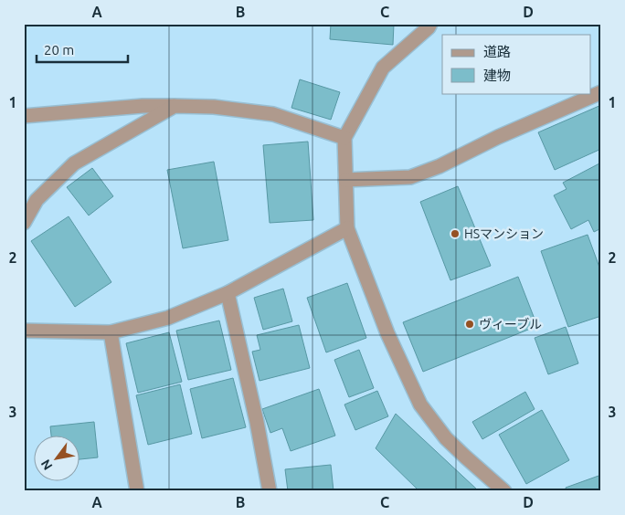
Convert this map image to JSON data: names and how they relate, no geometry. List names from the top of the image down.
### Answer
{
  "places": ["HSマンション", "ヴィーブル"],
  "legend": ["道路", "建物"],
  "scale_bar": "20 m",
  "north": "bottom left",
  "grid": {
    "columns": [
      "A",
      "B",
      "C",
      "D"
    ],
    "rows": ["1", "2", "3"]
  }
}
